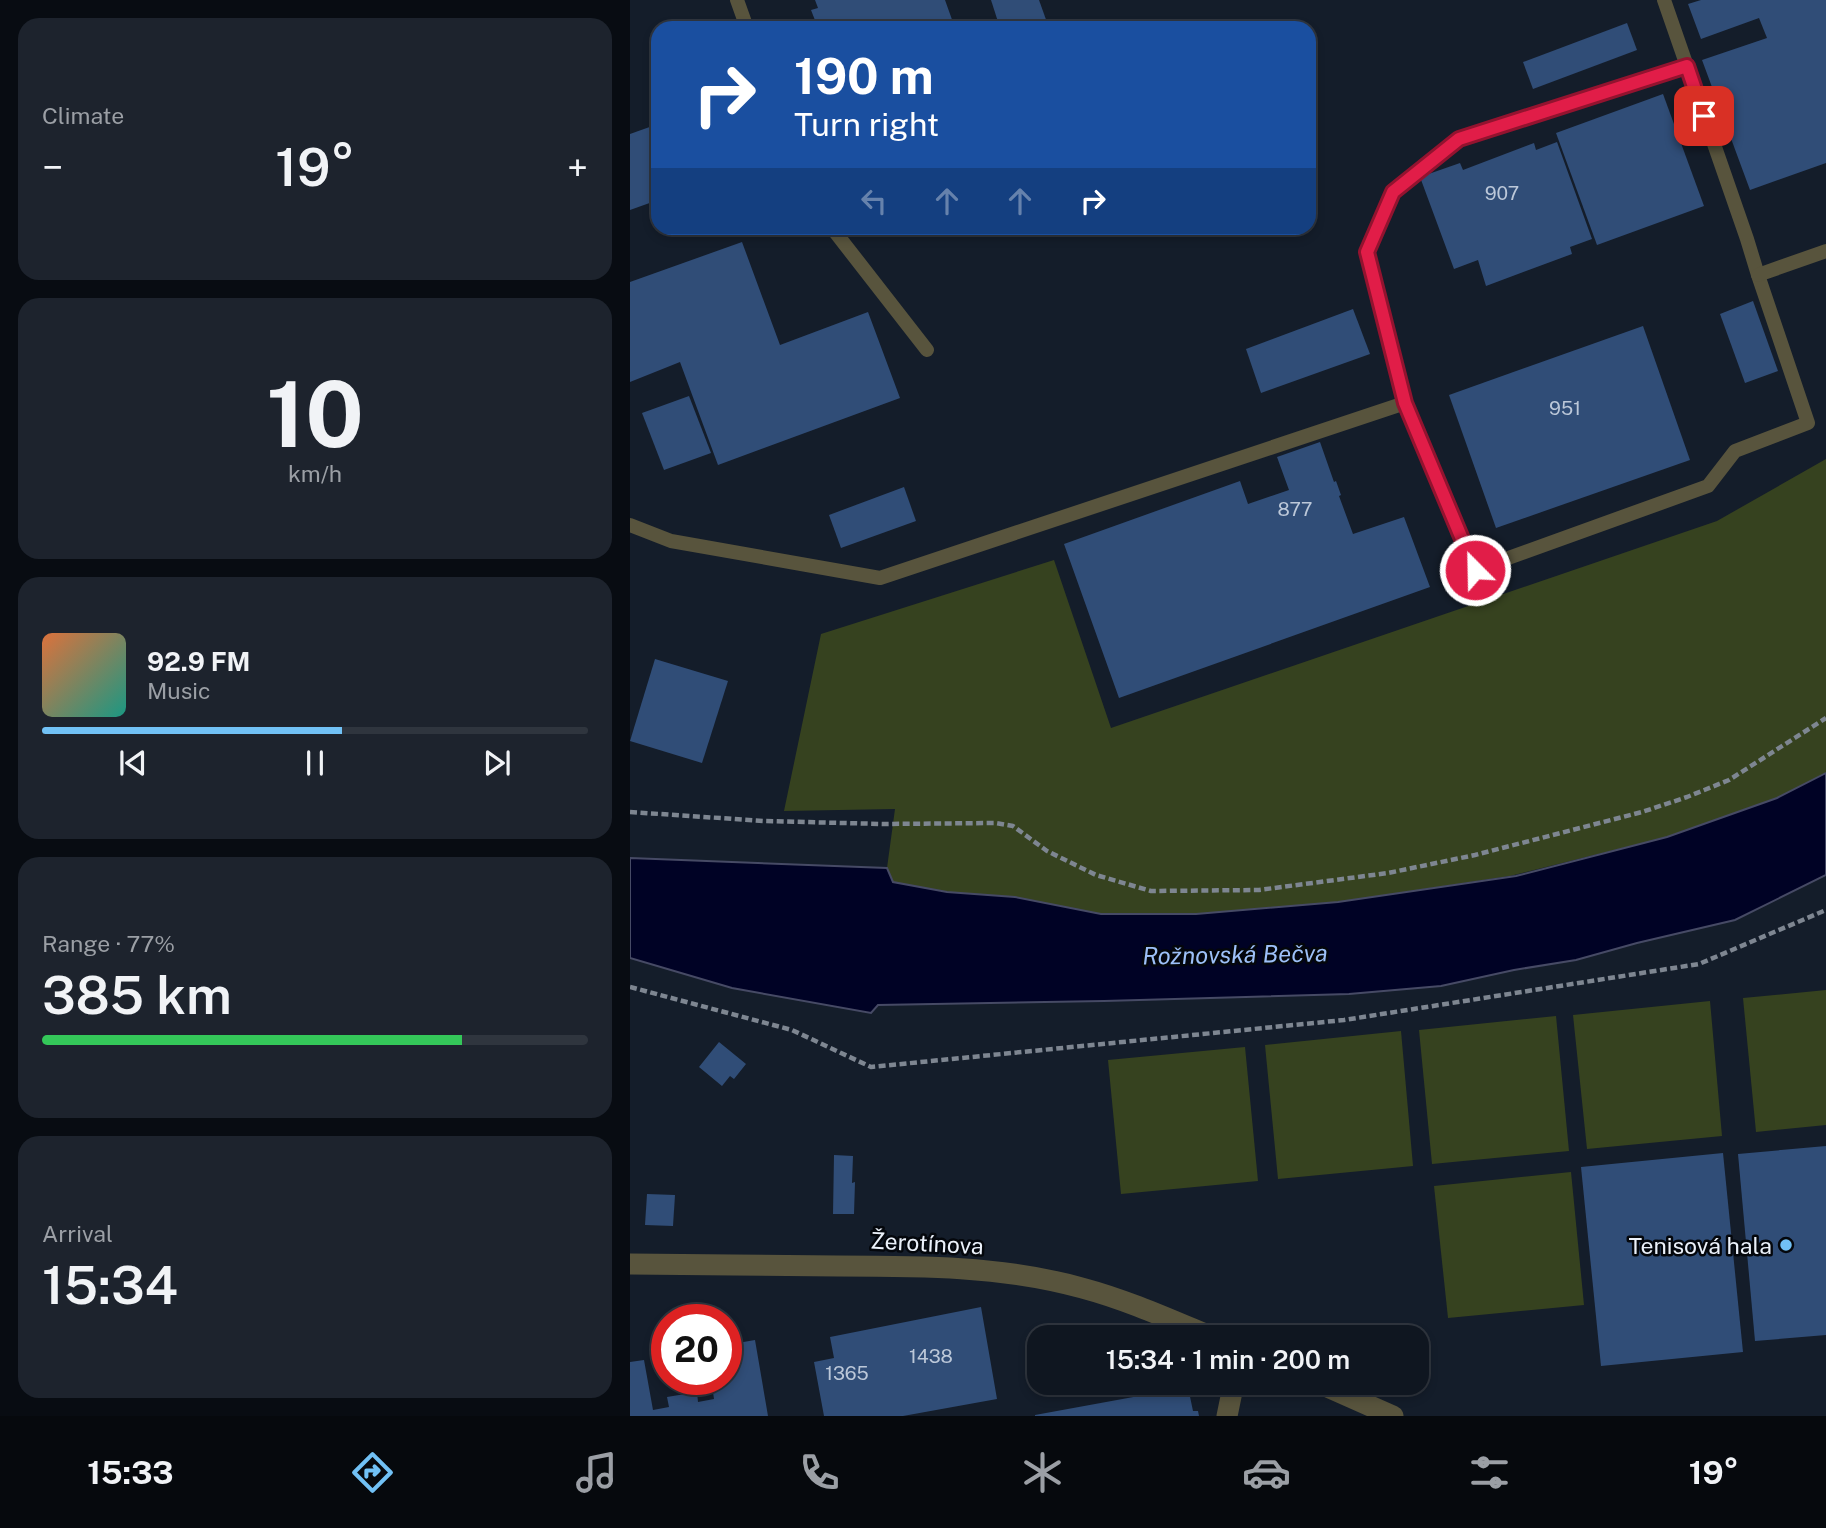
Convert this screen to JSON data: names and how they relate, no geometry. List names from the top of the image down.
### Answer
{
  "streets": {
    "street": ["Žerotínova"]
  },
  "water": ["Rožnovská Bečva"],
  "places": ["Tenisová hala"],
  "house_numbers": [
    "907",
    "951",
    "877",
    "1438",
    "1365"
  ],
  "page": {
    "tile": [
      "Climate",
      ["10", "km/h"],
      ["Range · 77%", "385 km"],
      ["Arrival", "15:34"]
    ],
    "turn": ["190 m", "Turn right"],
    "heat": ["−", "19°", "+"],
    "song": ["92.9 FM", "Music"],
    "limit": "20",
    "trip": "15:34 · 1 min · 200 m",
    "tabs": ["15:33", "19°"]
  }
}
